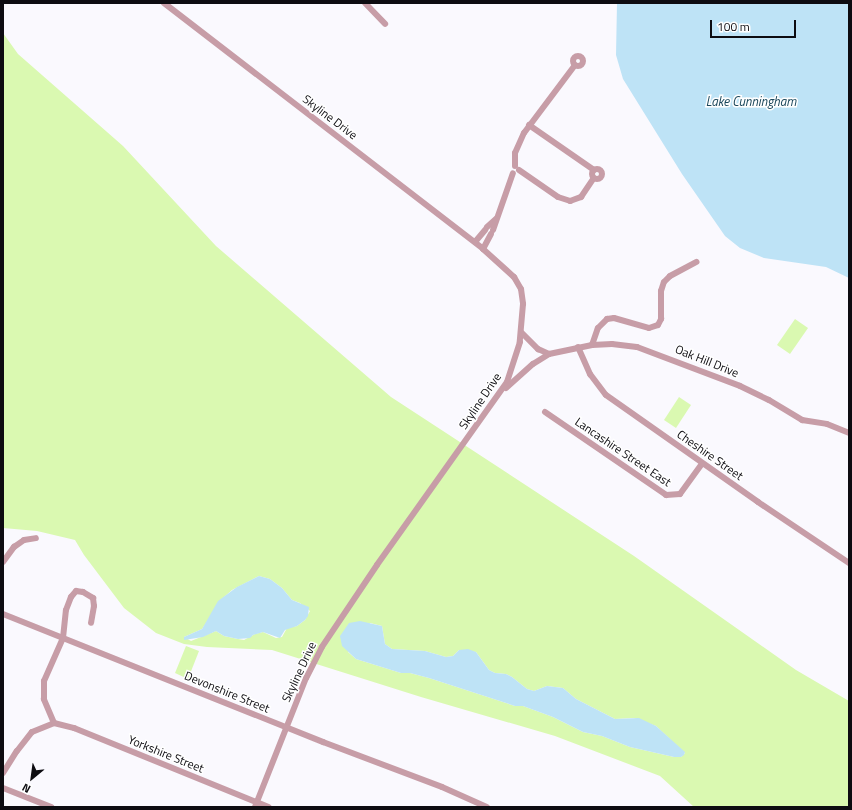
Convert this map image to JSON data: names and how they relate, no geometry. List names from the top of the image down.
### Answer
{
  "streets": {
    "street": [
      "Skyline Drive",
      "Oak Hill Drive",
      "Lancashire Street East",
      "Cheshire Street",
      "Devonshire Street",
      "Yorkshire Street"
    ]
  },
  "crossings": [
    ["Skyline Drive", "Oak Hill Drive"],
    ["Skyline Drive", "Devonshire Street"],
    ["Skyline Drive", "Yorkshire Street"],
    ["Oak Hill Drive", "Cheshire Street"],
    ["Lancashire Street East", "Cheshire Street"]
  ],
  "water": ["Lake Cunningham"],
  "scale_bar": "100 m",
  "north": "bottom left"
}
